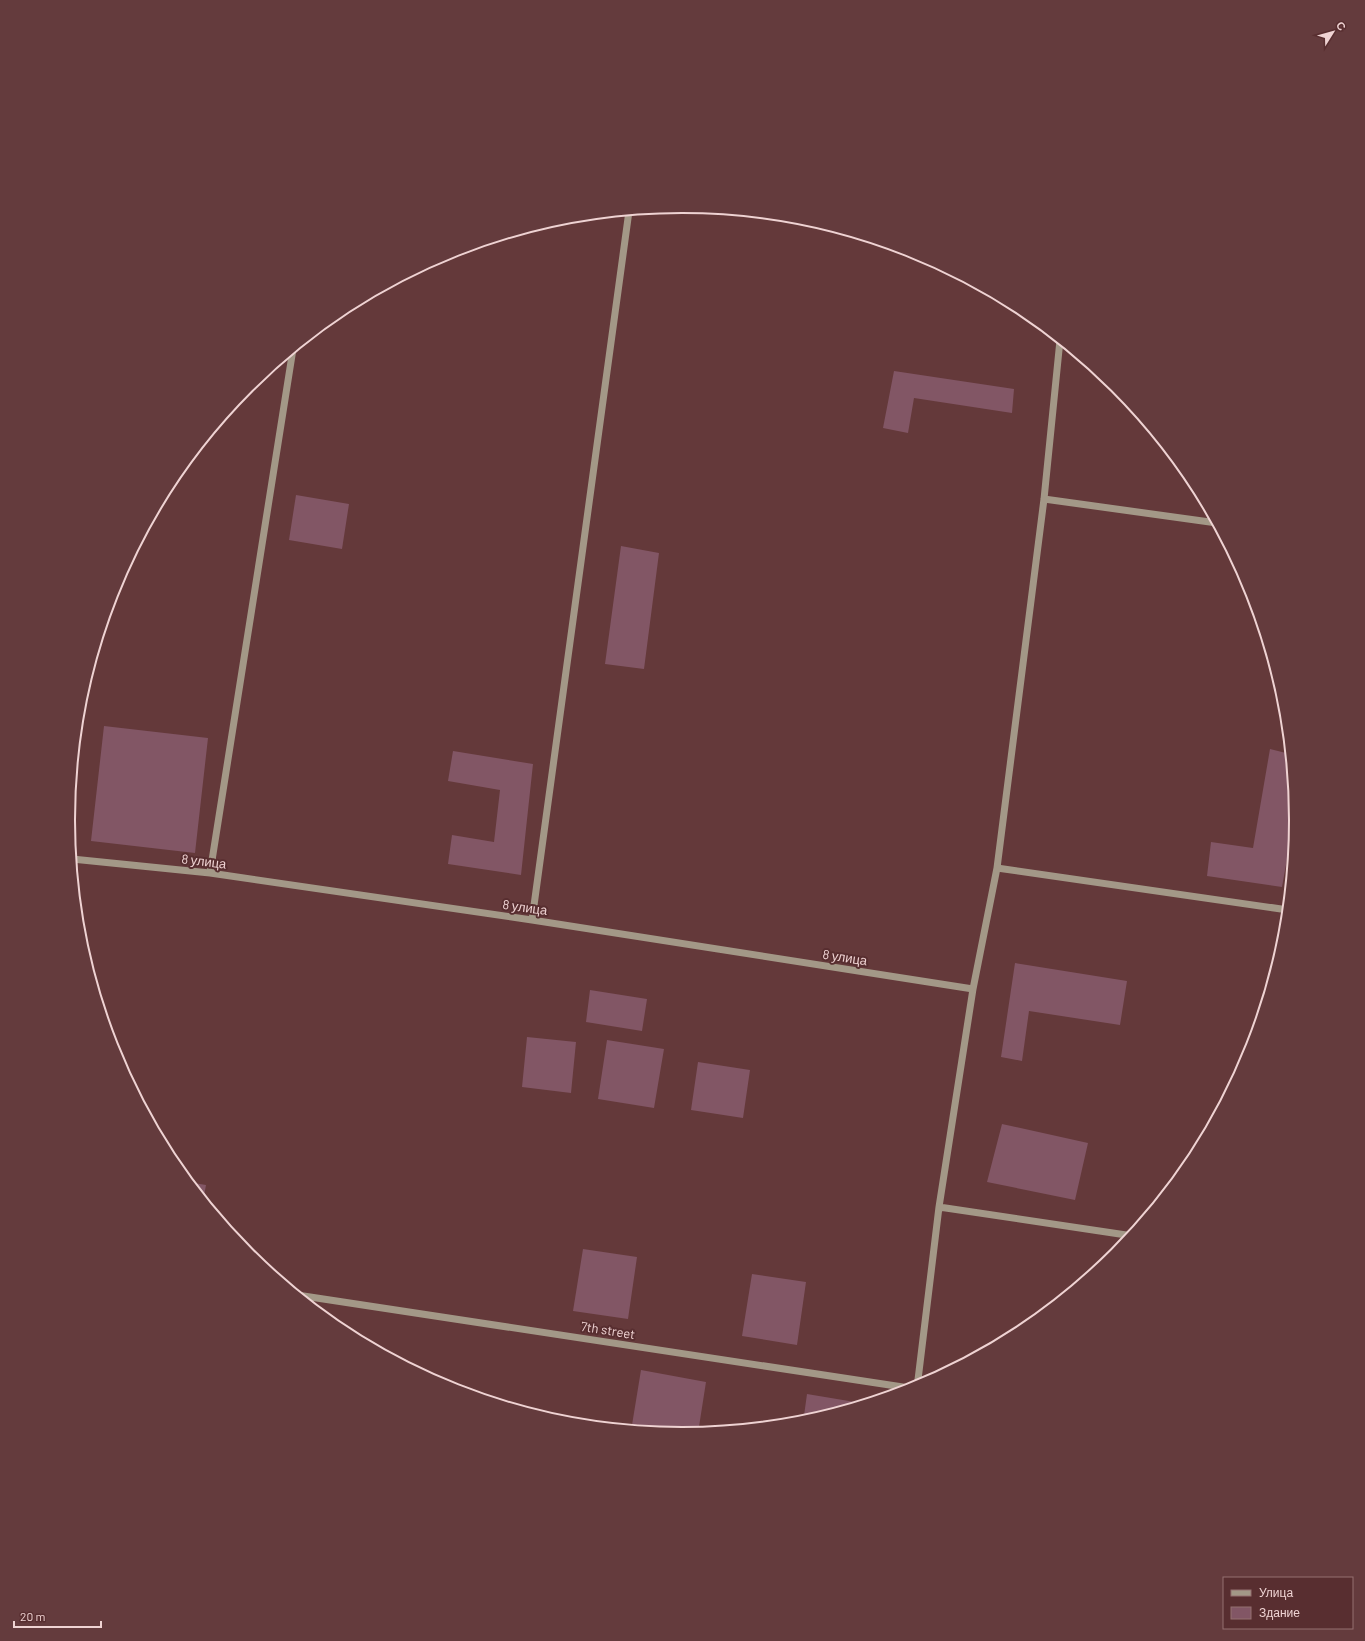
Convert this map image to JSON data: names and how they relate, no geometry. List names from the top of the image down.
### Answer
{
  "streets": {
    "street": ["8 улица", "7th street"]
  },
  "legend": ["Улица", "Здание"],
  "scale_bar": "20 m",
  "north": "top right"
}
